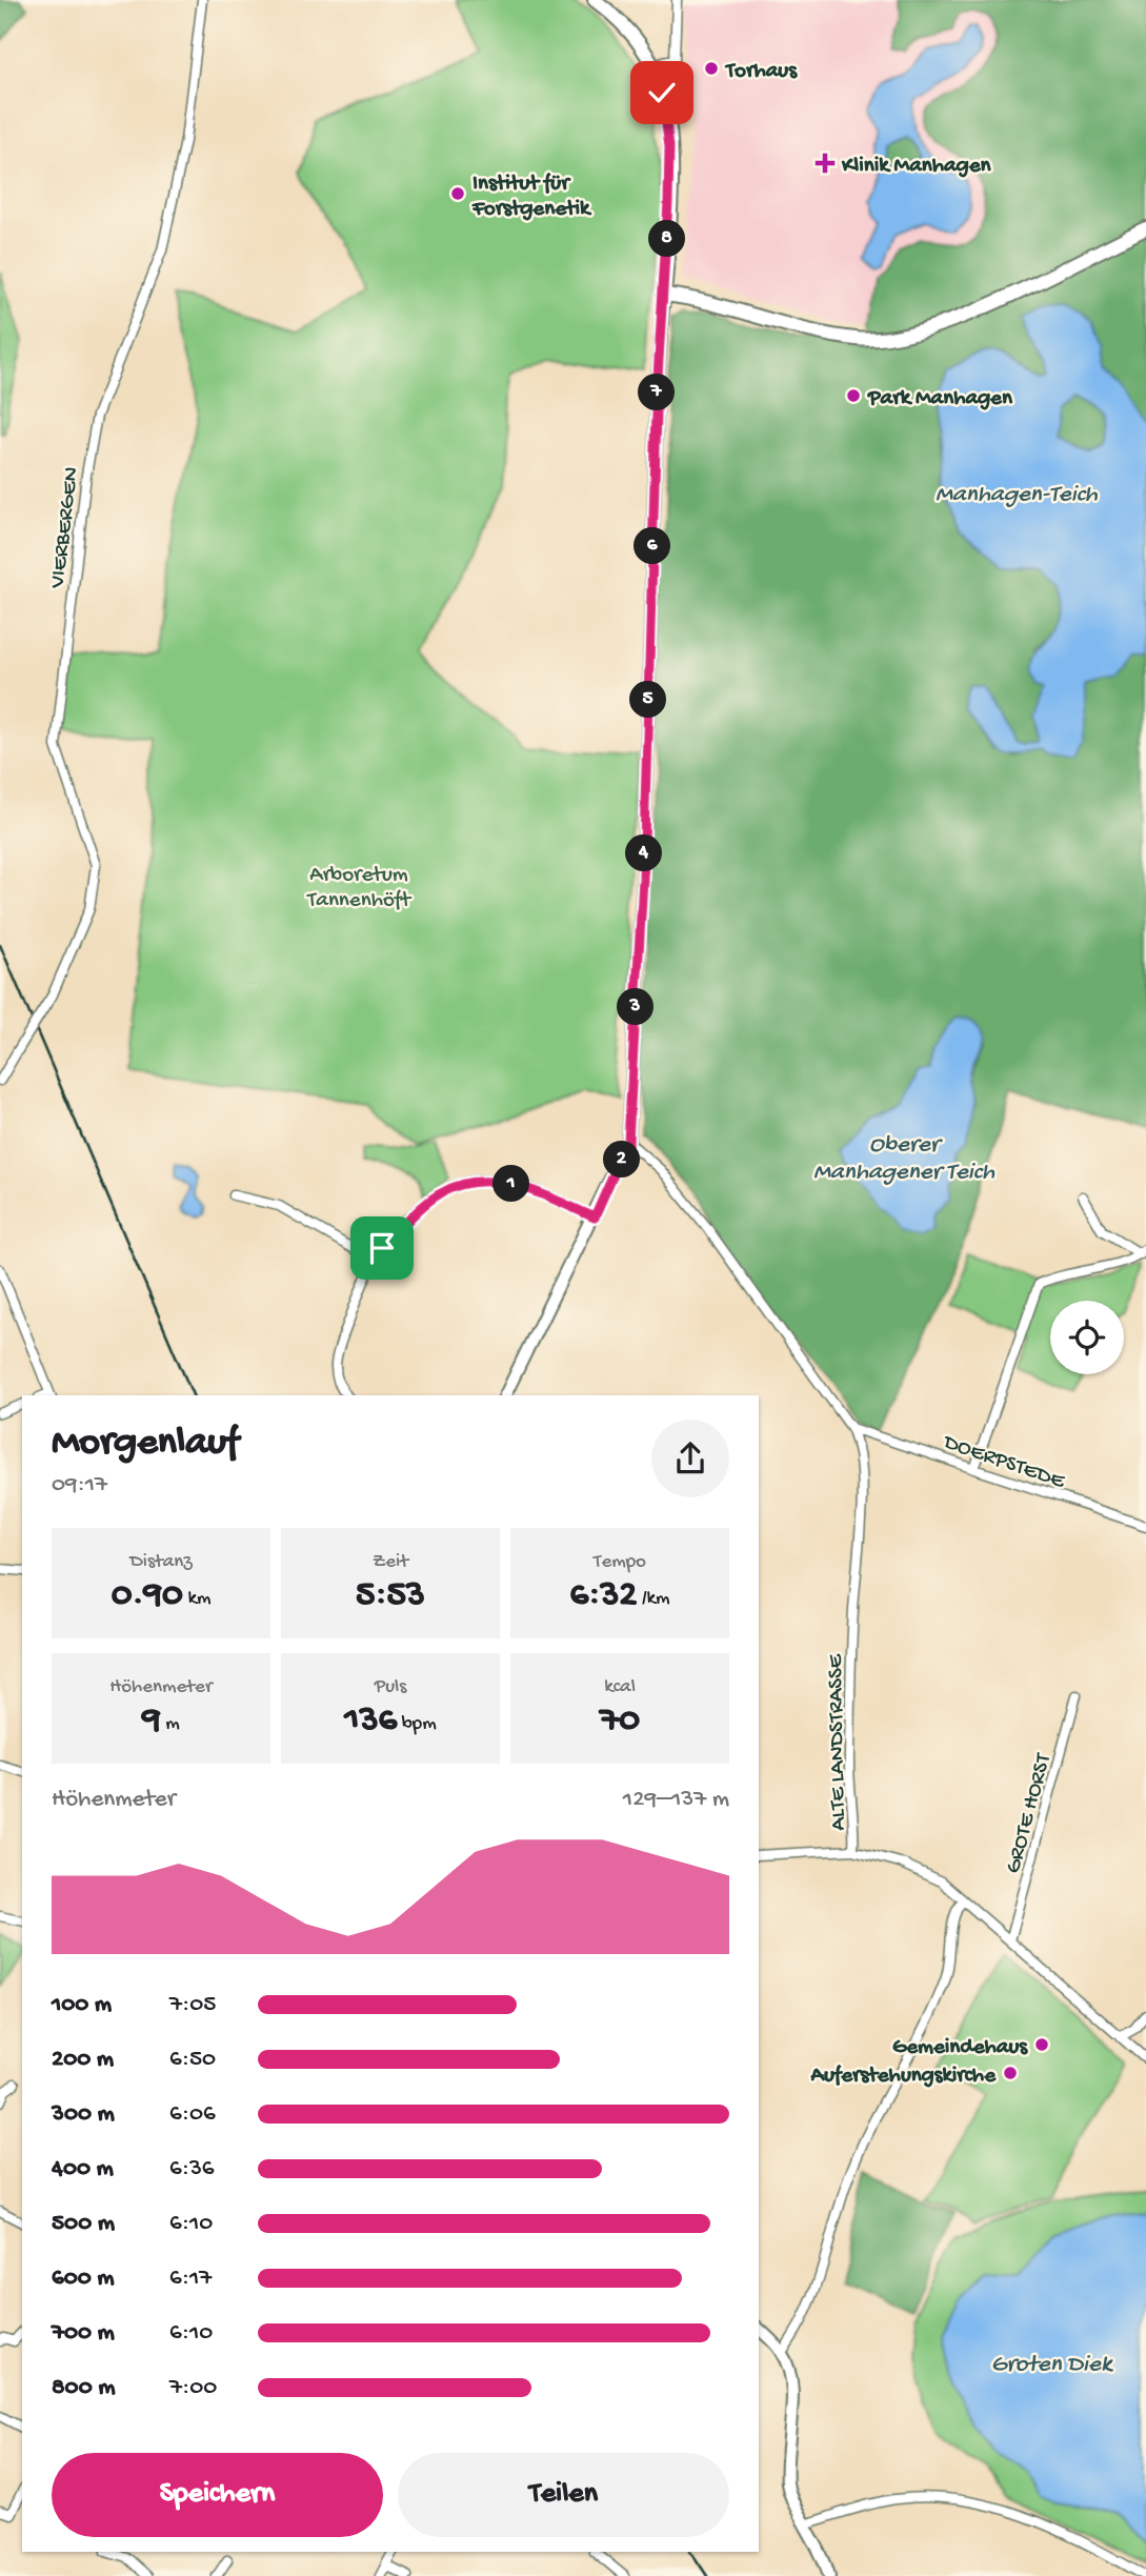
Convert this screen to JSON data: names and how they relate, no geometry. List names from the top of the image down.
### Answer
{
  "streets": {
    "street": [
      "VIERBERGEN",
      "DOERPSTEDE",
      "ALTE LANDSTRASSE",
      "GROTE HORST"
    ]
  },
  "crossings": [
    ["DOERPSTEDE", "ALTE LANDSTRASSE"],
    ["ALTE LANDSTRASSE", "GROTE HORST"]
  ],
  "water": ["Manhagen-Teich", "Oberer Manhagener Teich", "Groten Diek"],
  "parks": ["Arboretum Tannenhöft"],
  "places": {
    "other": [
      "Torhaus",
      "Institut für Forstgenetik",
      "Park Manhagen",
      "Gemeindehaus",
      "Auferstehungskirche"
    ],
    "health": ["Klinik Manhagen"]
  },
  "page": {
    "pins": [
      "8",
      "7",
      "6",
      "5",
      "4",
      "3",
      "2",
      "1"
    ],
    "heading": ["Morgenlauf", "09:17"],
    "stats": [
      ["Distanz", "0.90 km"],
      ["Zeit", "5:53"],
      ["Tempo", "6:32 /km"],
      ["Höhenmeter", "9 m"],
      ["Puls", "136 bpm"],
      ["kcal", "70"]
    ],
    "chart": ["Höhenmeter", "129–137 m"],
    "list": [
      {
        "name": "100 m",
        "note": "7:05"
      },
      {
        "name": "200 m",
        "note": "6:50"
      },
      {
        "name": "300 m",
        "note": "6:06"
      },
      {
        "name": "400 m",
        "note": "6:36"
      },
      {
        "name": "500 m",
        "note": "6:10"
      },
      {
        "name": "600 m",
        "note": "6:17"
      },
      {
        "name": "700 m",
        "note": "6:10"
      },
      {
        "name": "800 m",
        "note": "7:00"
      }
    ],
    "buttons": ["Speichern", "Teilen"]
  }
}
